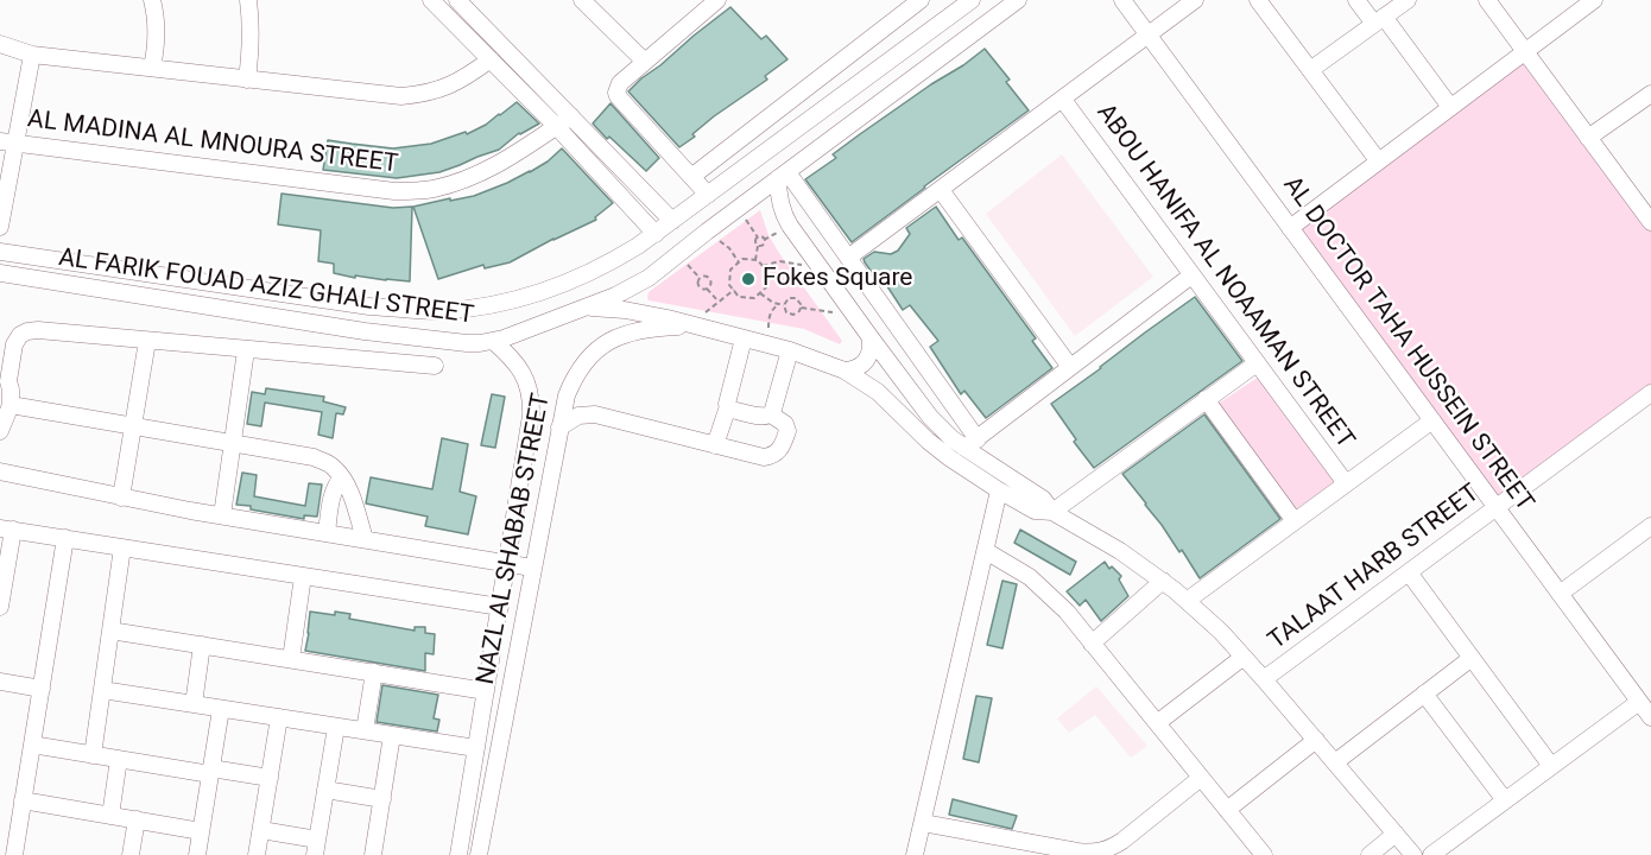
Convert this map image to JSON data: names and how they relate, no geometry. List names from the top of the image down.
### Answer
{
  "streets": {
    "street": [
      "AL MADINA AL MNOURA STREET",
      "ABOU HANIFA AL NOAAMAN STREET",
      "AL FARIK FOUAD AZIZ GHALI STREET",
      "AL DOCTOR TAHA HUSSEIN STREET",
      "NAZL AL SHABAB STREET",
      "TALAAT HARB STREET"
    ]
  },
  "crossings": [
    ["AL FARIK FOUAD AZIZ GHALI STREET", "NAZL AL SHABAB STREET"],
    ["AL DOCTOR TAHA HUSSEIN STREET", "TALAAT HARB STREET"]
  ],
  "places": ["Fokes Square"]
}
